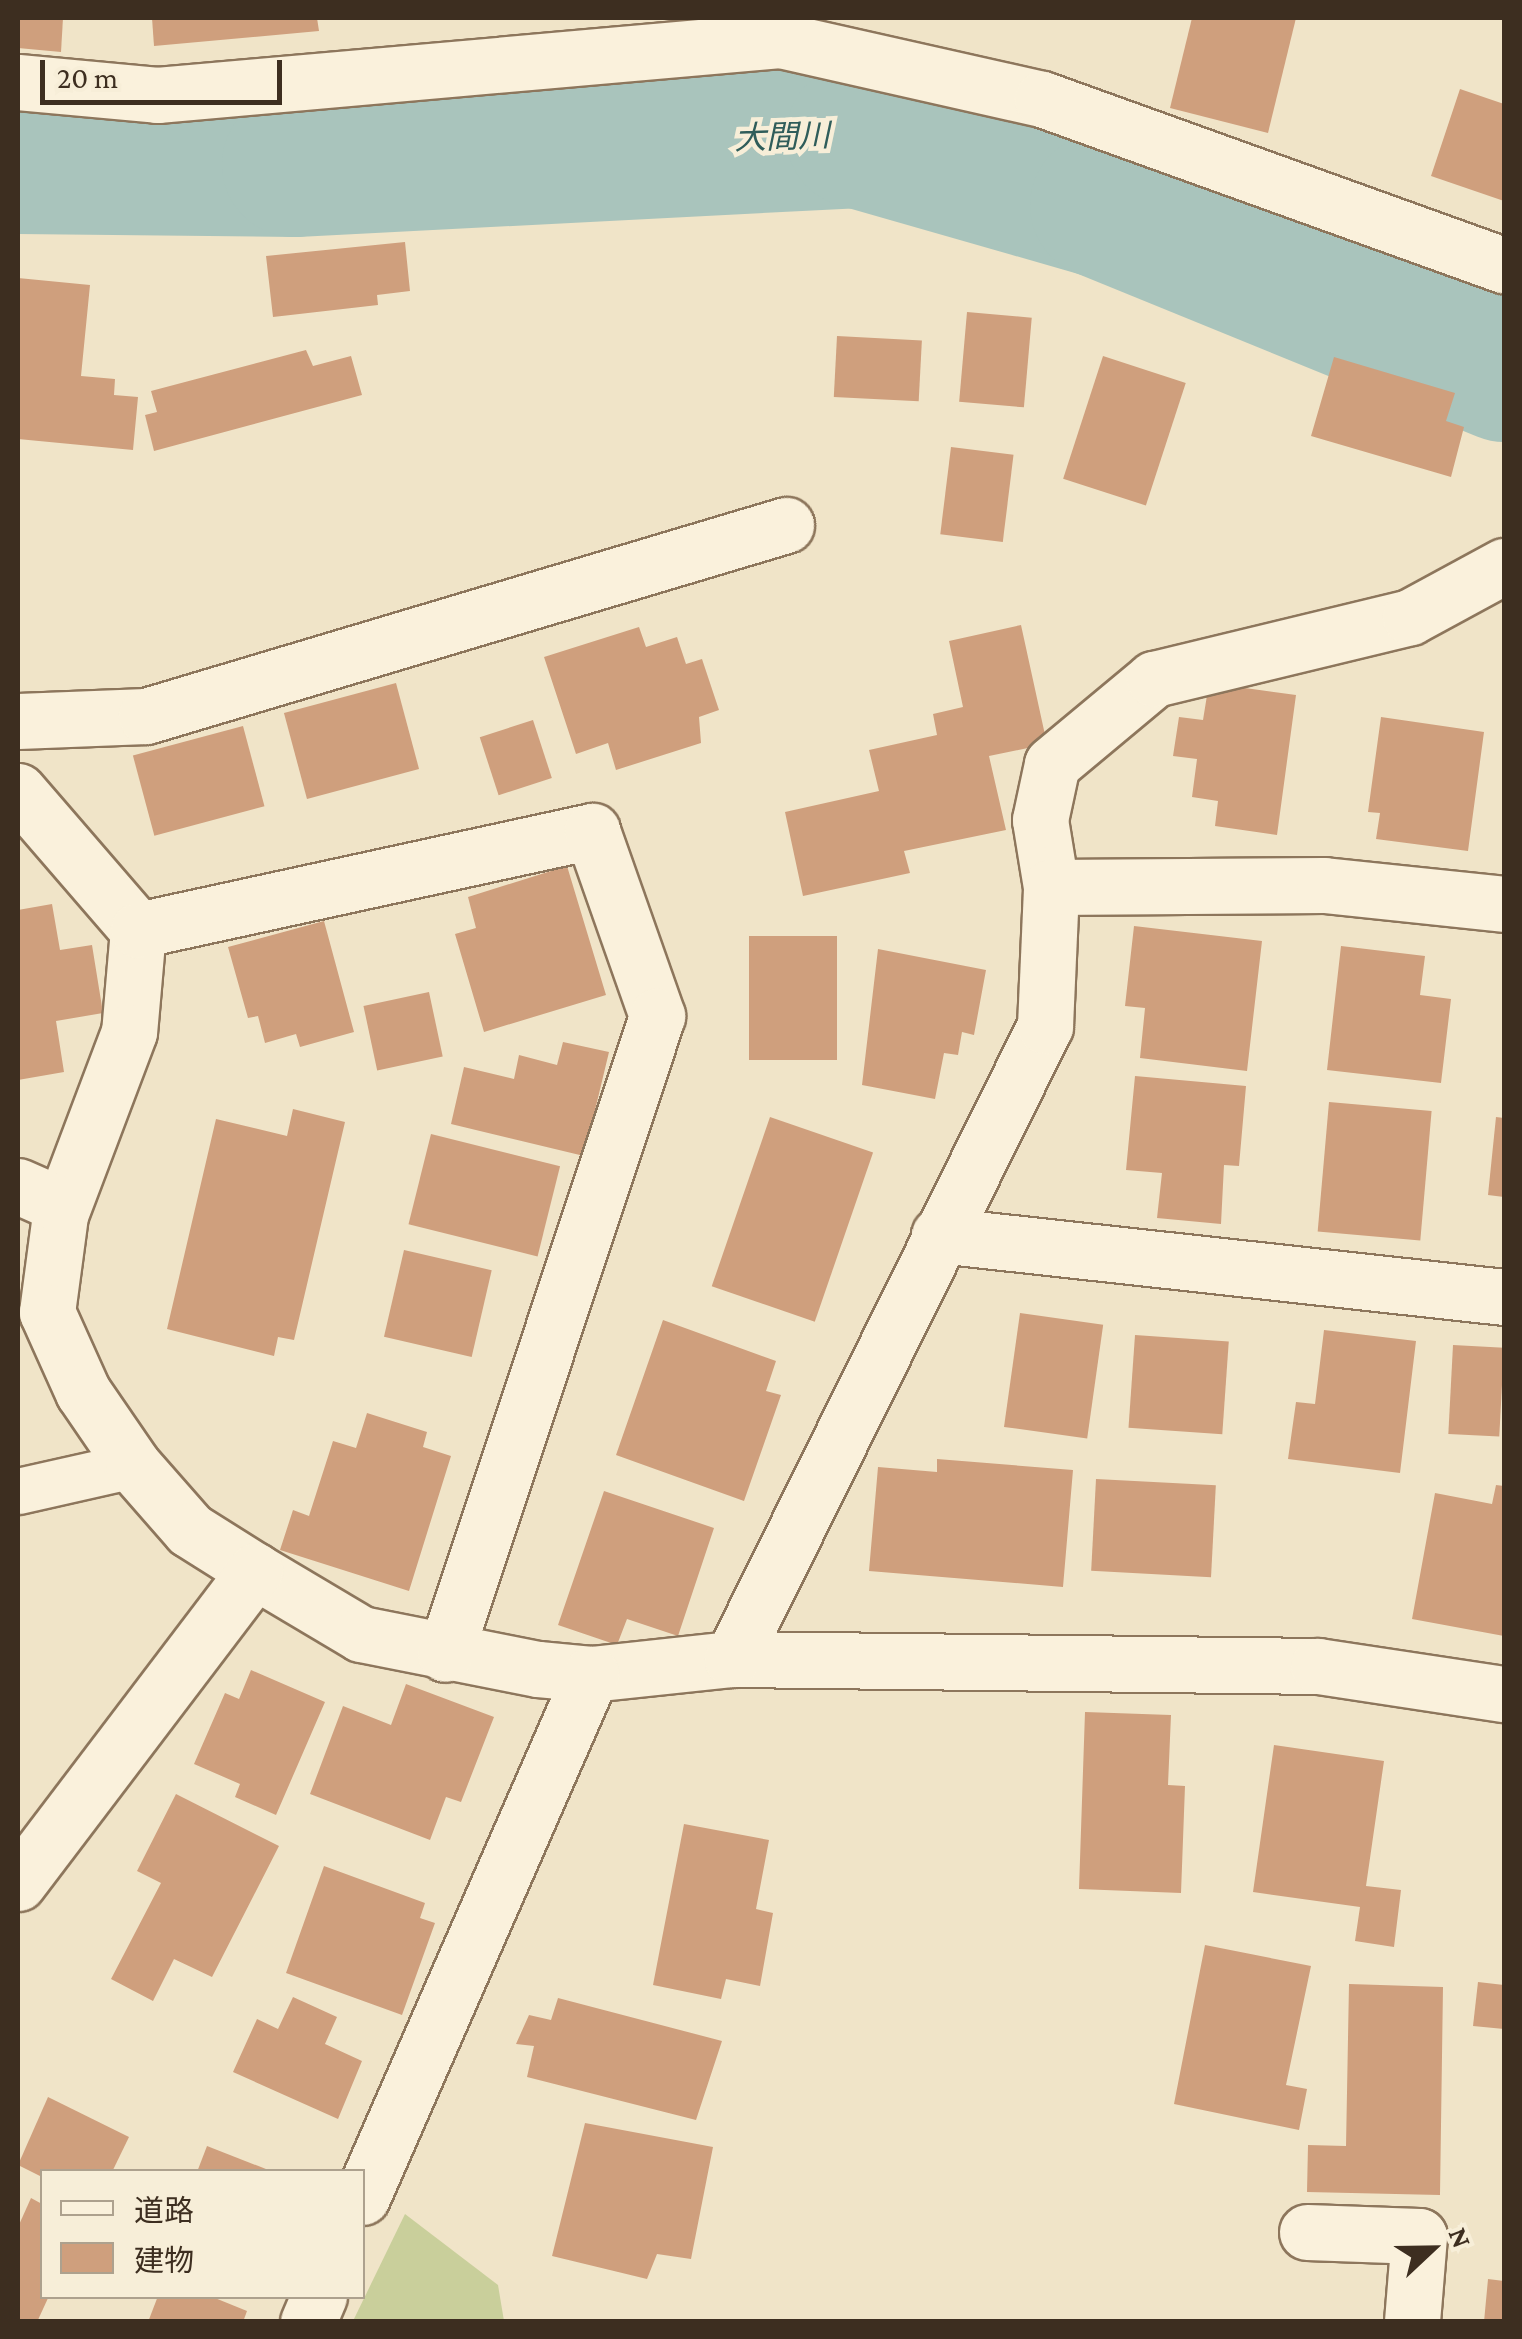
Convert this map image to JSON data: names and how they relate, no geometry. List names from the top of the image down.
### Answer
{
  "water": ["大間川"],
  "legend": ["道路", "建物"],
  "scale_bar": "20 m",
  "north": "right"
}
